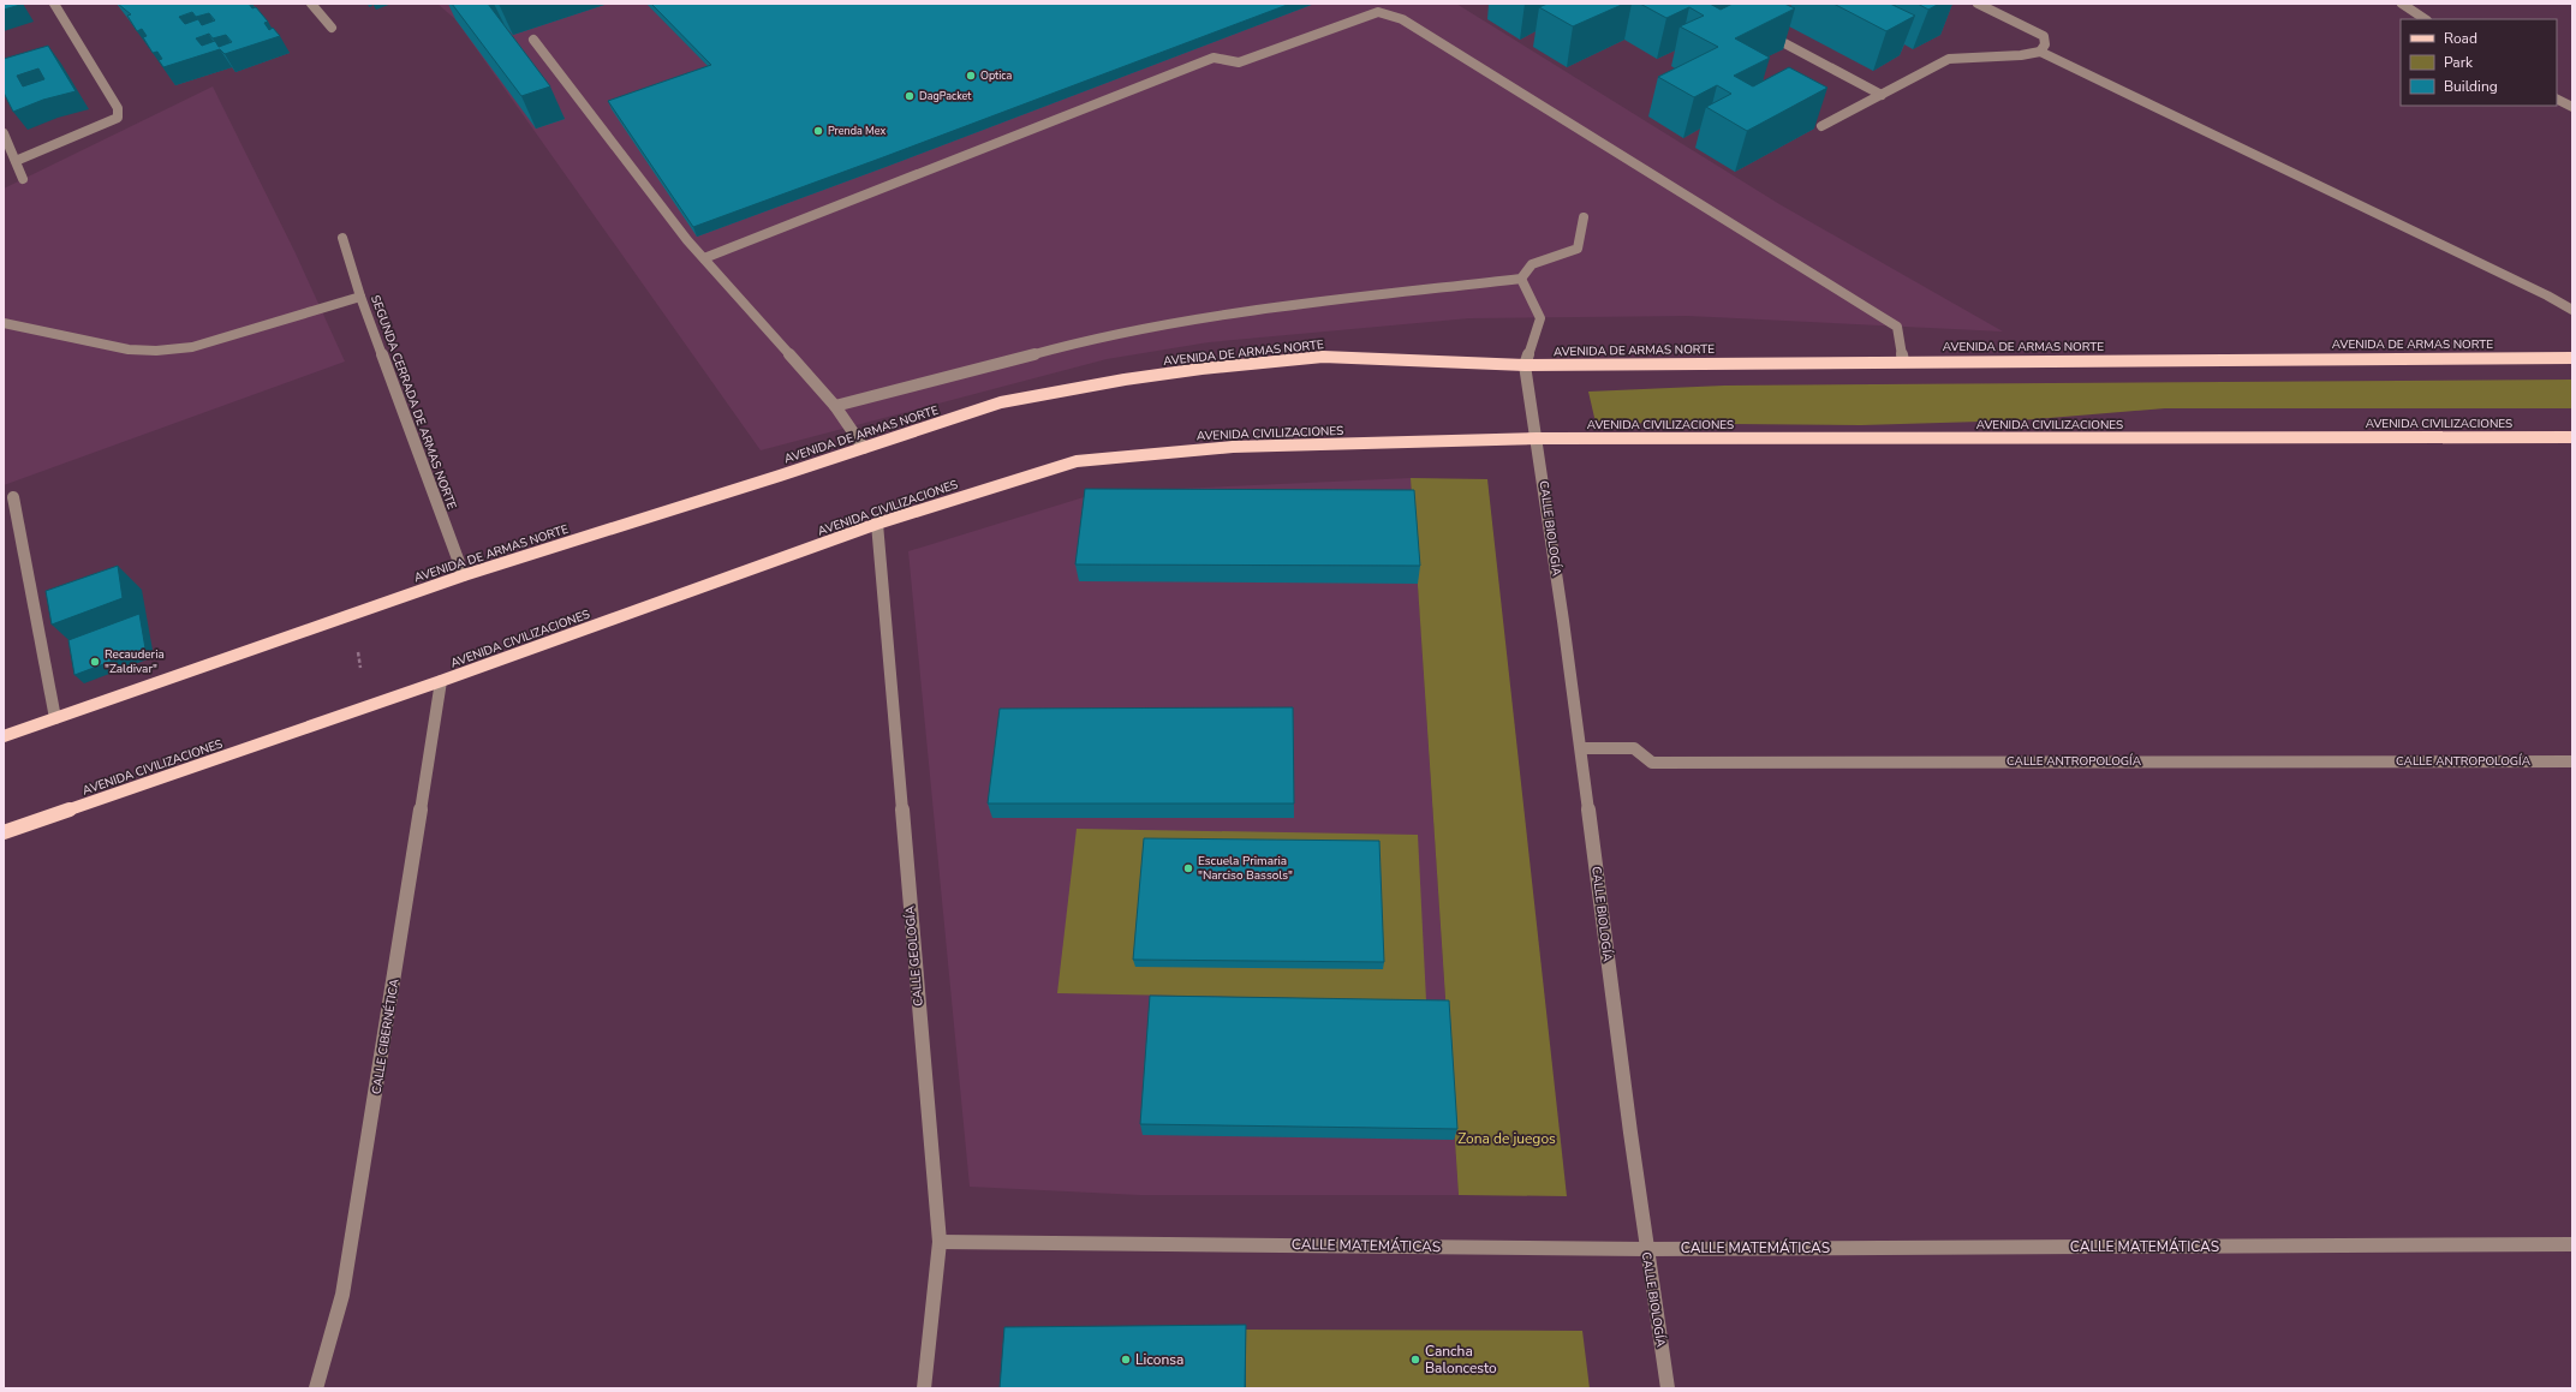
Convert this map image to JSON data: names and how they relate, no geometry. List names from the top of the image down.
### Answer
{
  "streets": {
    "main road": ["AVENIDA DE ARMAS NORTE", "AVENIDA CIVILIZACIONES"],
    "street": [
      "SEGUNDA CERRADA DE ARMAS NORTE",
      "CALLE BIOLOGÍA",
      "CALLE ANTROPOLOGÍA",
      "CALLE GEOLOGÍA",
      "CALLE CIBERNÉTICA",
      "CALLE MATEMÁTICAS"
    ]
  },
  "crossings": [
    ["AVENIDA DE ARMAS NORTE", "SEGUNDA CERRADA DE ARMAS NORTE"],
    ["AVENIDA DE ARMAS NORTE", "CALLE BIOLOGÍA"],
    ["AVENIDA CIVILIZACIONES", "CALLE BIOLOGÍA"],
    ["AVENIDA CIVILIZACIONES", "CALLE GEOLOGÍA"],
    ["AVENIDA CIVILIZACIONES", "CALLE CIBERNÉTICA"],
    ["CALLE BIOLOGÍA", "CALLE ANTROPOLOGÍA"],
    ["CALLE BIOLOGÍA", "CALLE MATEMÁTICAS"],
    ["CALLE GEOLOGÍA", "CALLE MATEMÁTICAS"]
  ],
  "parks": ["Zona de juegos"],
  "places": [
    "Optica",
    "DagPacket",
    "Prenda Mex",
    "Recauderia \"Zaldivar\"",
    "Escuela Primaria \"Narciso Bassols\"",
    "Liconsa",
    "Cancha Baloncesto"
  ],
  "legend": ["Road", "Park", "Building"]
}
